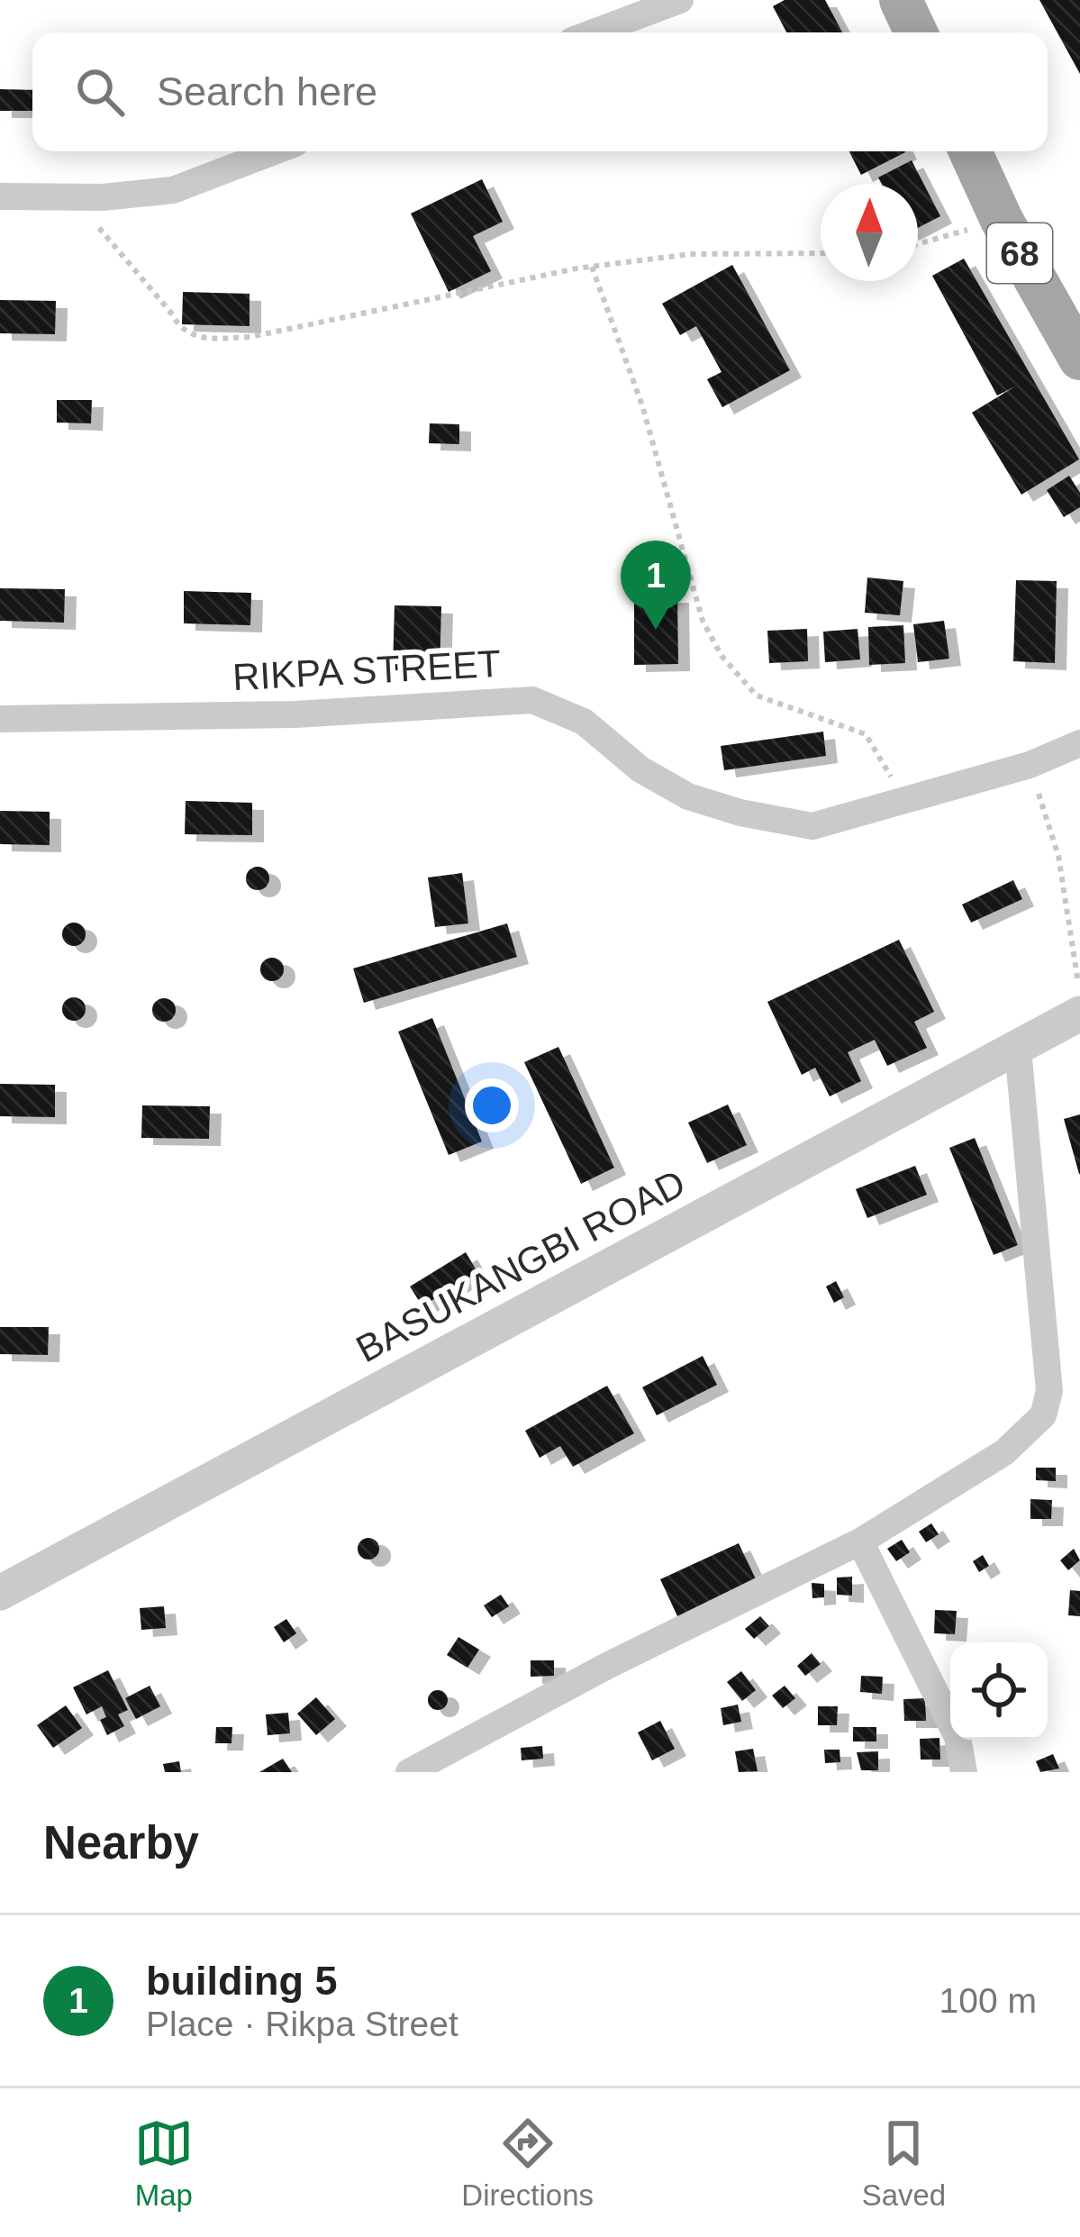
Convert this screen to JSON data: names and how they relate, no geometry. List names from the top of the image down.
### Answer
{
  "streets": {
    "main road": ["68"],
    "street": ["RIKPA STREET", "BASUKANGBI ROAD"]
  },
  "north": "top",
  "page": {
    "search": "Search here",
    "pins": "1",
    "heading": "Nearby",
    "list": [
      {
        "mark": "1",
        "name": "building 5",
        "note": "Place · Rikpa Street",
        "value": "100 m"
      }
    ],
    "nav": ["Map", "Directions", "Saved"]
  }
}
